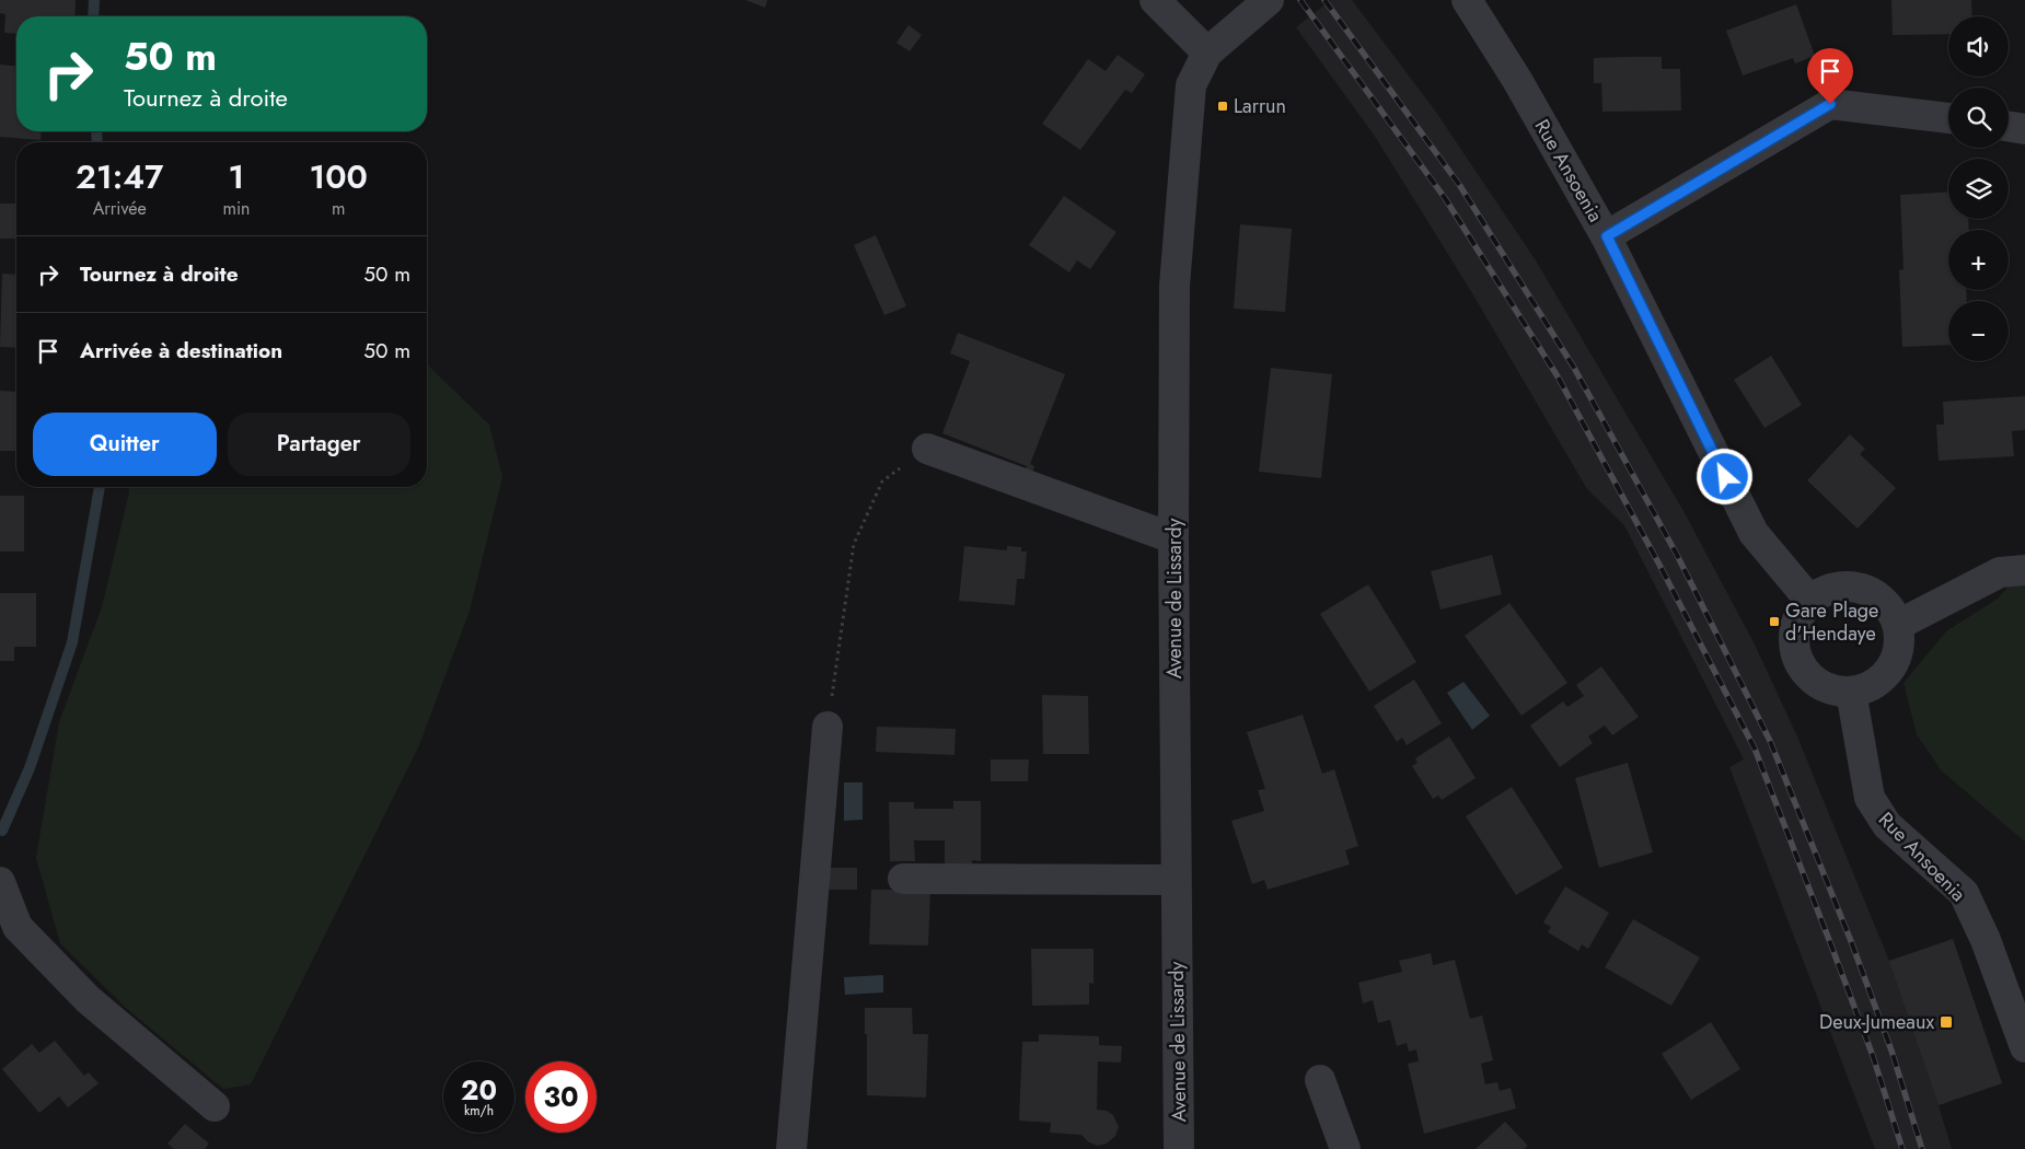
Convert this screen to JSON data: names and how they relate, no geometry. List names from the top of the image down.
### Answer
{
  "streets": {
    "street": ["Rue Ansoenia", "Avenue de Lissardy"]
  },
  "places": {
    "transit": ["Larrun", "Gare Plage d'Hendaye", "Deux-Jumeaux"]
  },
  "page": {
    "map_buttons": ["+", "−"],
    "turn": ["50 m", "Tournez à droite"],
    "eta": [
      "21:47",
      "Arrivée",
      "1",
      "min",
      "100",
      "m"
    ],
    "list": [
      {
        "name": "Tournez à droite",
        "value": "50 m"
      },
      {
        "name": "Arrivée à destination",
        "value": "50 m"
      }
    ],
    "buttons": ["Quitter", "Partager"],
    "speed": "20 km/h",
    "limit": "30"
  }
}
